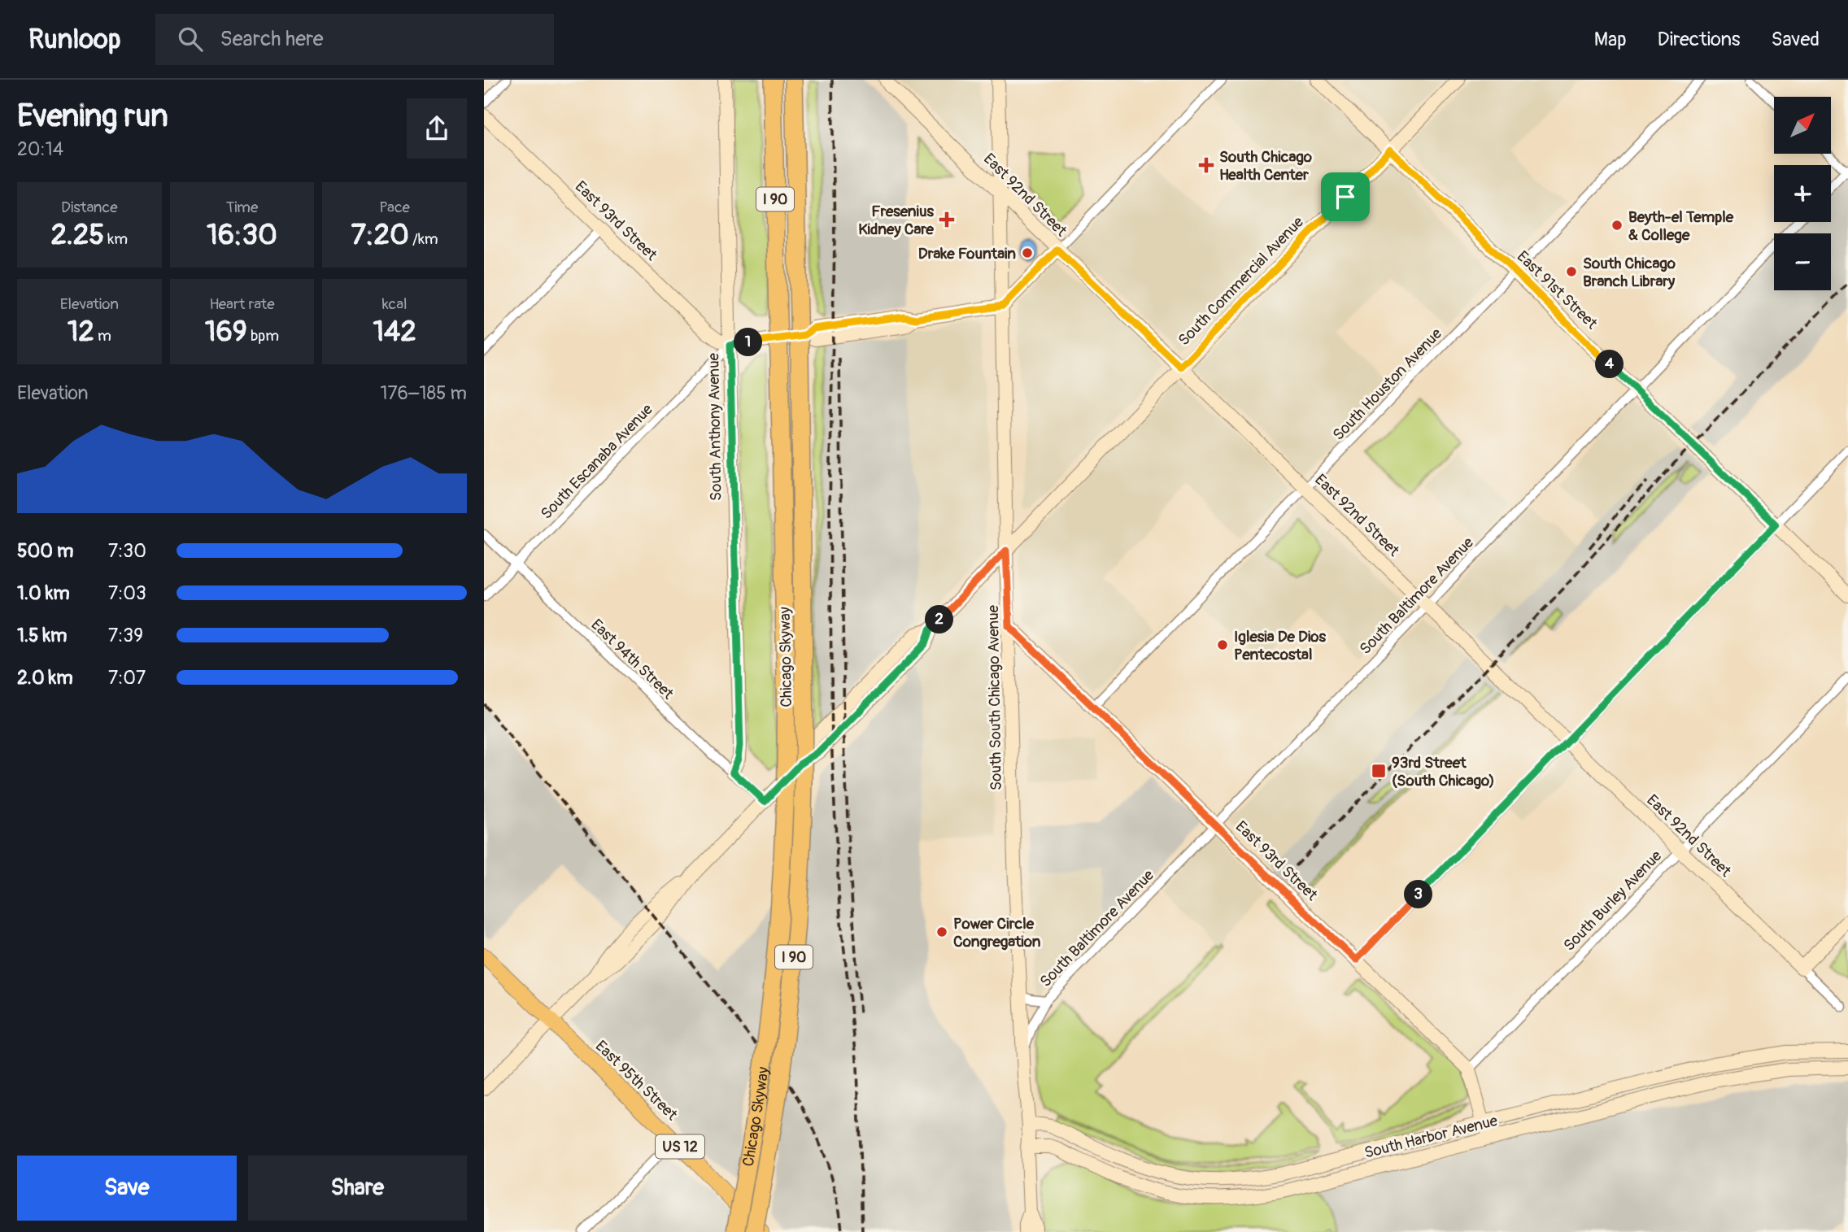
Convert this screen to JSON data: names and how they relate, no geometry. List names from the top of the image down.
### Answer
{
  "streets": {
    "highway": ["I 90", "Chicago Skyway"],
    "main road": [
      "East 92nd Street",
      "East 93rd Street",
      "South Commercial Avenue",
      "East 91st Street",
      "South Anthony Avenue",
      "South South Chicago Avenue",
      "East 95th Street",
      "South Harbor Avenue",
      "US 12"
    ],
    "street": [
      "South Houston Avenue",
      "South Escanaba Avenue",
      "South Baltimore Avenue",
      "East 94th Street",
      "South Burley Avenue"
    ]
  },
  "crossings": [
    ["East 92nd Street", "South Commercial Avenue"],
    ["East 92nd Street", "South Houston Avenue"],
    ["East 92nd Street", "South Baltimore Avenue"],
    ["East 92nd Street", "South South Chicago Avenue"],
    ["East 92nd Street", "South Burley Avenue"],
    ["East 93rd Street", "South Houston Avenue"],
    ["East 93rd Street", "South Anthony Avenue"],
    ["East 93rd Street", "South Escanaba Avenue"],
    ["East 93rd Street", "South Baltimore Avenue"],
    ["East 93rd Street", "South South Chicago Avenue"],
    ["East 93rd Street", "South Burley Avenue"],
    ["South Commercial Avenue", "East 91st Street"],
    ["South Commercial Avenue", "East 94th Street"],
    ["South Commercial Avenue", "South South Chicago Avenue"],
    ["South Commercial Avenue", "East 95th Street"],
    ["East 91st Street", "South Houston Avenue"],
    ["East 91st Street", "South Baltimore Avenue"],
    ["South Anthony Avenue", "South Escanaba Avenue"],
    ["South Anthony Avenue", "East 94th Street"],
    ["South Escanaba Avenue", "East 94th Street"],
    ["South Baltimore Avenue", "South South Chicago Avenue"],
    ["South South Chicago Avenue", "South Harbor Avenue"]
  ],
  "places": {
    "health": ["South Chicago Health Center", "Fresenius Kidney Care"],
    "other": [
      "Beyth-el Temple & College",
      "Drake Fountain",
      "South Chicago Branch Library",
      "Iglesia De Dios Pentecostal",
      "Power Circle Congregation"
    ],
    "transit": ["93rd Street (South Chicago)"]
  },
  "north": "top right",
  "page": {
    "header": "Runloop",
    "search": "Search here",
    "nav": ["Map", "Directions", "Saved"],
    "heading": ["Evening run", "20:14"],
    "map_buttons": ["+", "−"],
    "stats": [
      ["Distance", "2.25 km"],
      ["Time", "16:30"],
      ["Pace", "7:20 /km"],
      ["Elevation", "12 m"],
      ["Heart rate", "169 bpm"],
      ["kcal", "142"]
    ],
    "pins": [
      "1",
      "4",
      "2",
      "3"
    ],
    "chart": ["Elevation", "176–185 m"],
    "list": [
      {
        "name": "500 m",
        "note": "7:30"
      },
      {
        "name": "1.0 km",
        "note": "7:03"
      },
      {
        "name": "1.5 km",
        "note": "7:39"
      },
      {
        "name": "2.0 km",
        "note": "7:07"
      }
    ],
    "buttons": ["Save", "Share"]
  }
}
